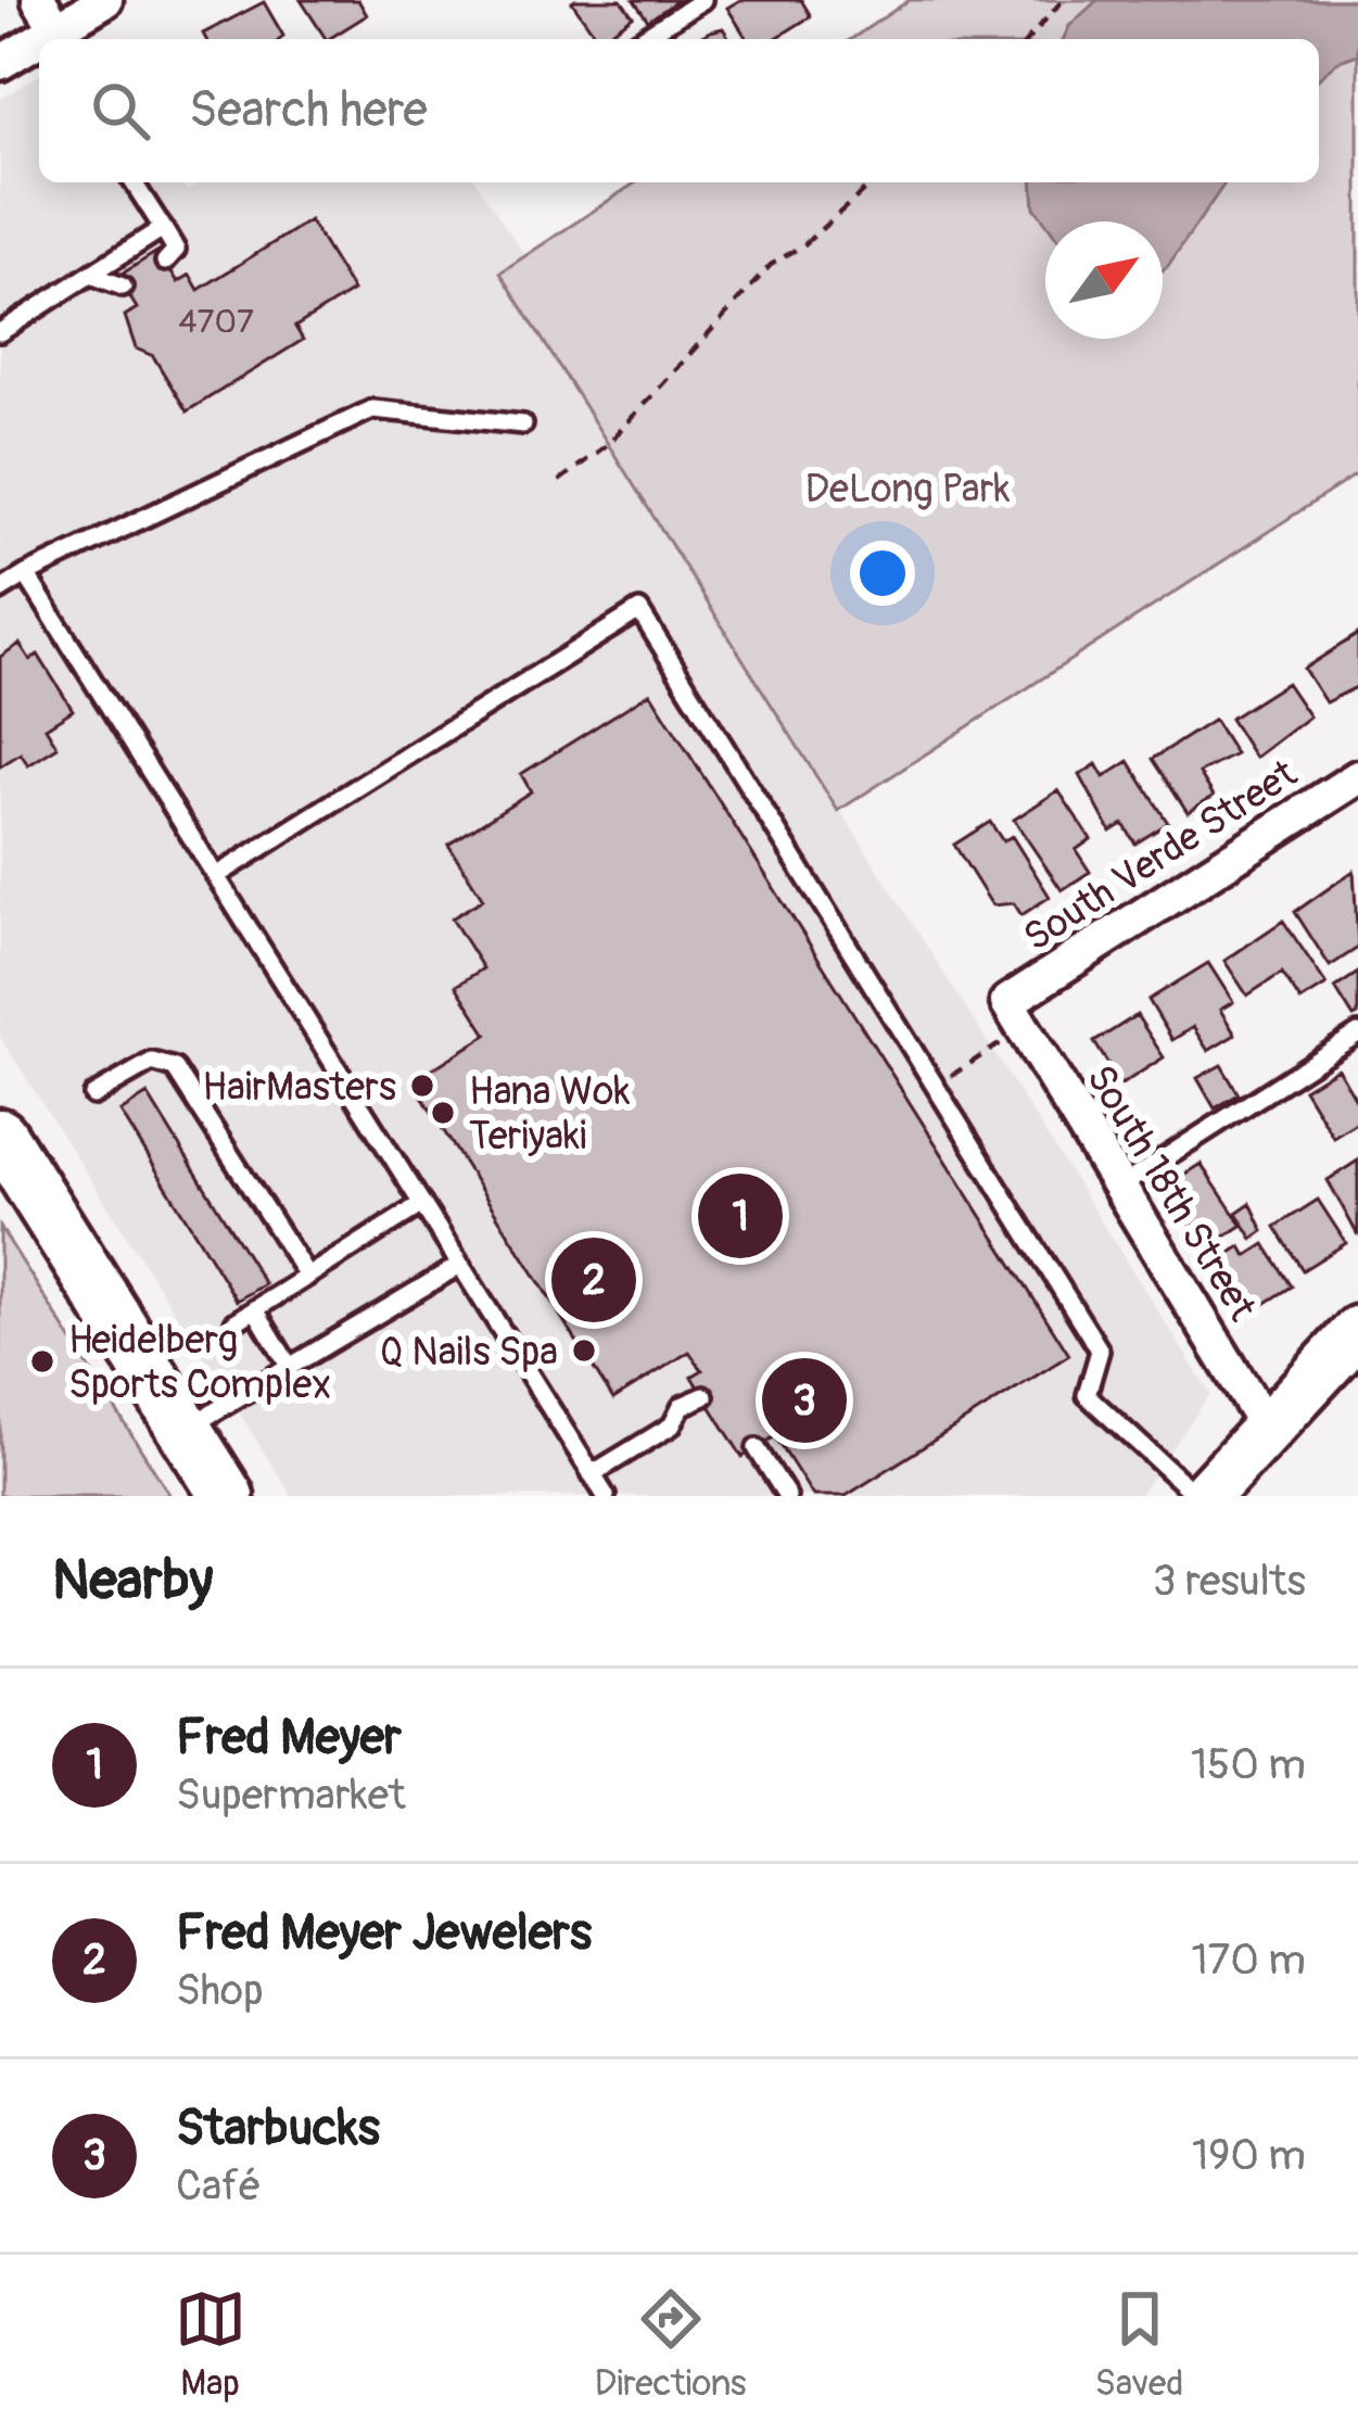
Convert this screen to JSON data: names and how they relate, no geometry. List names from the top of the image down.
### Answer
{
  "streets": {
    "street": ["South Verde Street", "South 18th Street"]
  },
  "crossings": [
    ["South Verde Street", "South 18th Street"]
  ],
  "parks": ["DeLong Park"],
  "places": [
    "HairMasters",
    "Hana Wok Teriyaki",
    "Q Nails Spa",
    "Heidelberg Sports Complex"
  ],
  "house_numbers": ["4707"],
  "north": "top right",
  "page": {
    "search": "Search here",
    "pins": ["1", "2", "3"],
    "heading": ["Nearby", "3 results"],
    "list": [
      {
        "mark": "1",
        "name": "Fred Meyer",
        "note": "Supermarket",
        "value": "150 m"
      },
      {
        "mark": "2",
        "name": "Fred Meyer Jewelers",
        "note": "Shop",
        "value": "170 m"
      },
      {
        "mark": "3",
        "name": "Starbucks",
        "note": "Café",
        "value": "190 m"
      }
    ],
    "nav": ["Map", "Directions", "Saved"]
  }
}
